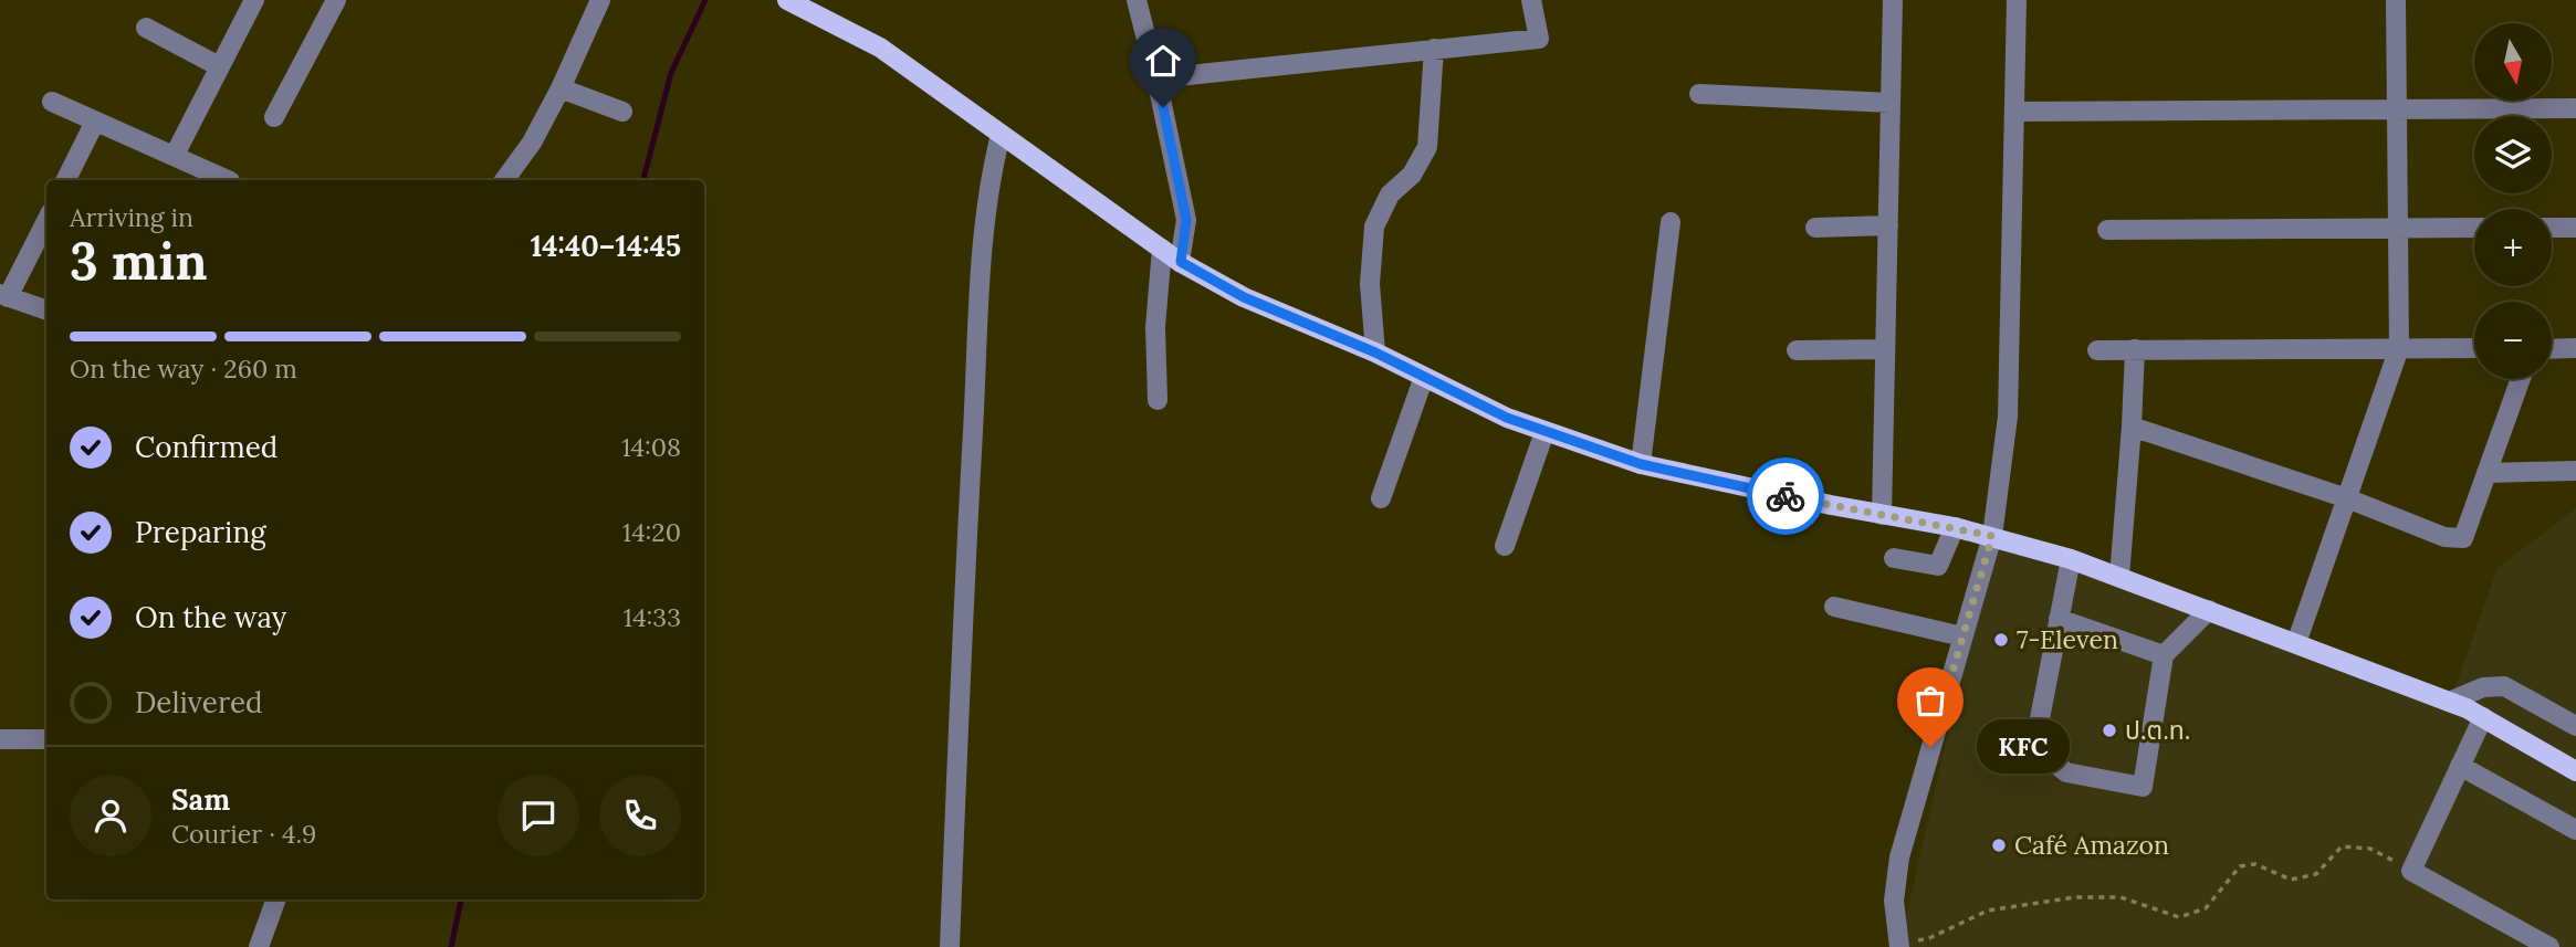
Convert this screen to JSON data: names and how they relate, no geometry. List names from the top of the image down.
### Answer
{
  "places": [
    "7-Eleven",
    "ป.ต.ท.",
    "KFC",
    "Café Amazon"
  ],
  "north": "bottom",
  "page": {
    "map_buttons": ["+", "−"],
    "heading": ["3 min", "Arriving in", "14:40–14:45"],
    "panel": ["Sam", "Courier · 4.9"],
    "bar": "On the way · 260 m",
    "list": [
      ["Confirmed", "14:08"],
      ["Preparing", "14:20"],
      ["On the way", "14:33"],
      "Delivered"
    ],
    "bubble": "KFC"
  }
}
